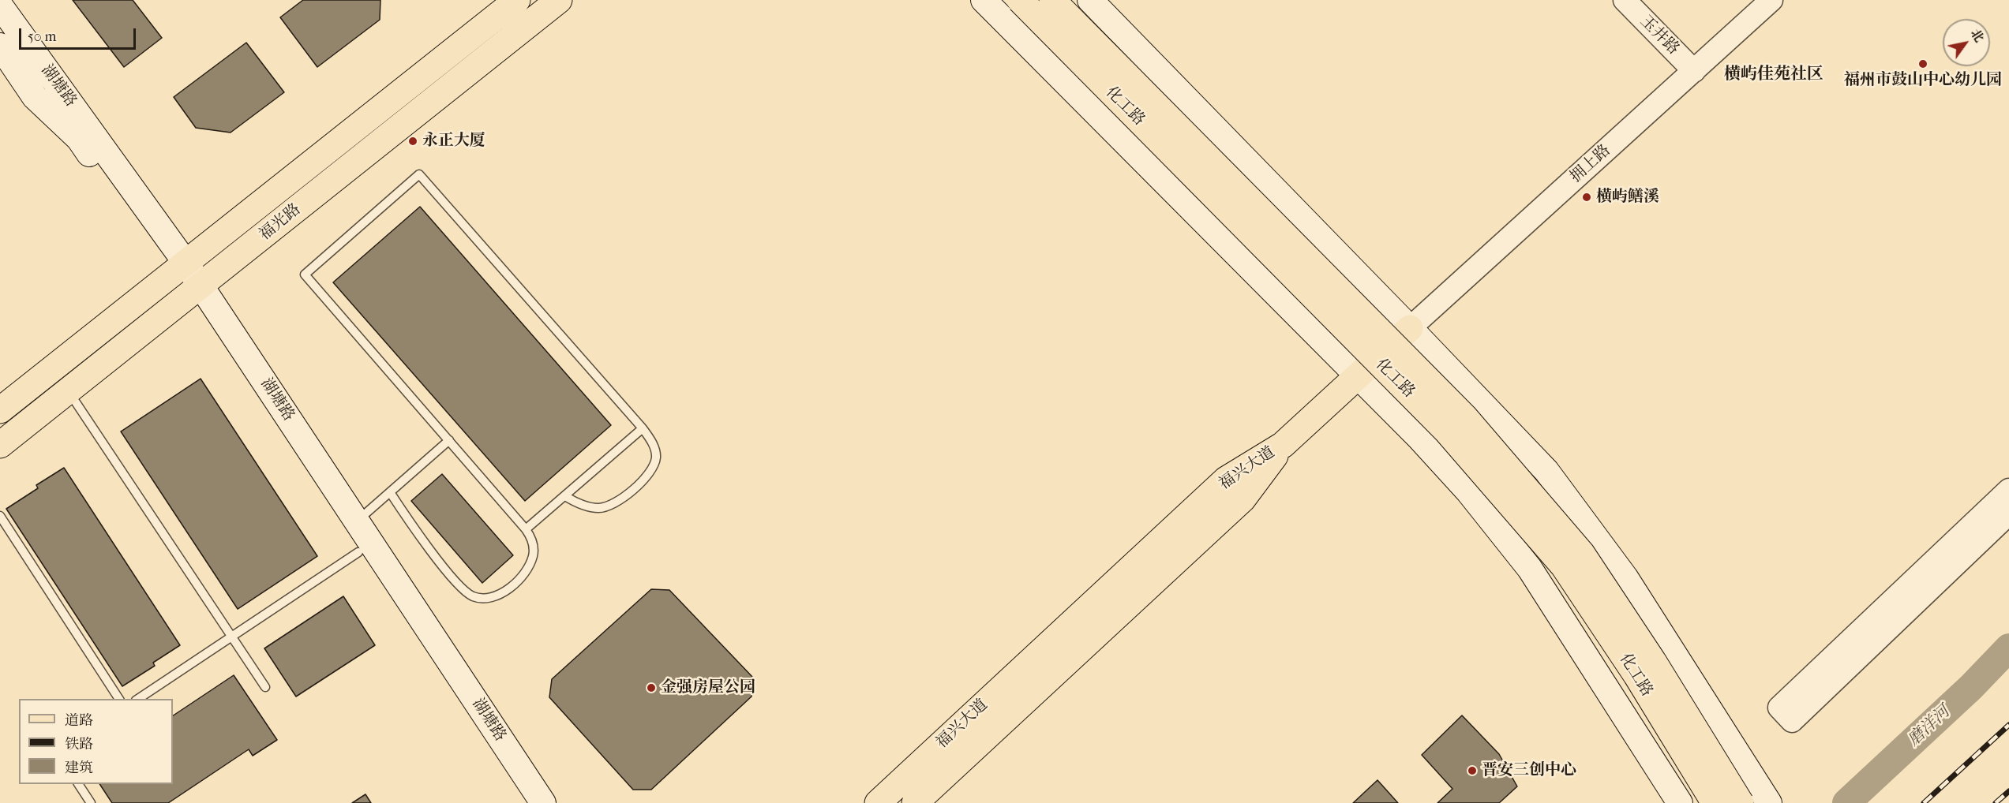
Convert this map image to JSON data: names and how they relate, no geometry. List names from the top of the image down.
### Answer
{
  "streets": {
    "main road": [
      "湖塘路",
      "化工路",
      "福光路",
      "福兴大道"
    ],
    "street": ["玉井路", "拥上路"]
  },
  "crossings": [
    ["玉井路", "拥上路"],
    ["湖塘路", "福光路"]
  ],
  "districts": ["横屿佳苑社区"],
  "water": ["磨洋河"],
  "places": [
    "福州市鼓山中心幼儿园",
    "永正大厦",
    "横屿鳝溪",
    "金强房屋公园",
    "晋安三创中心"
  ],
  "legend": ["道路", "铁路", "建筑"],
  "scale_bar": "50 m",
  "north": "top right"
}
